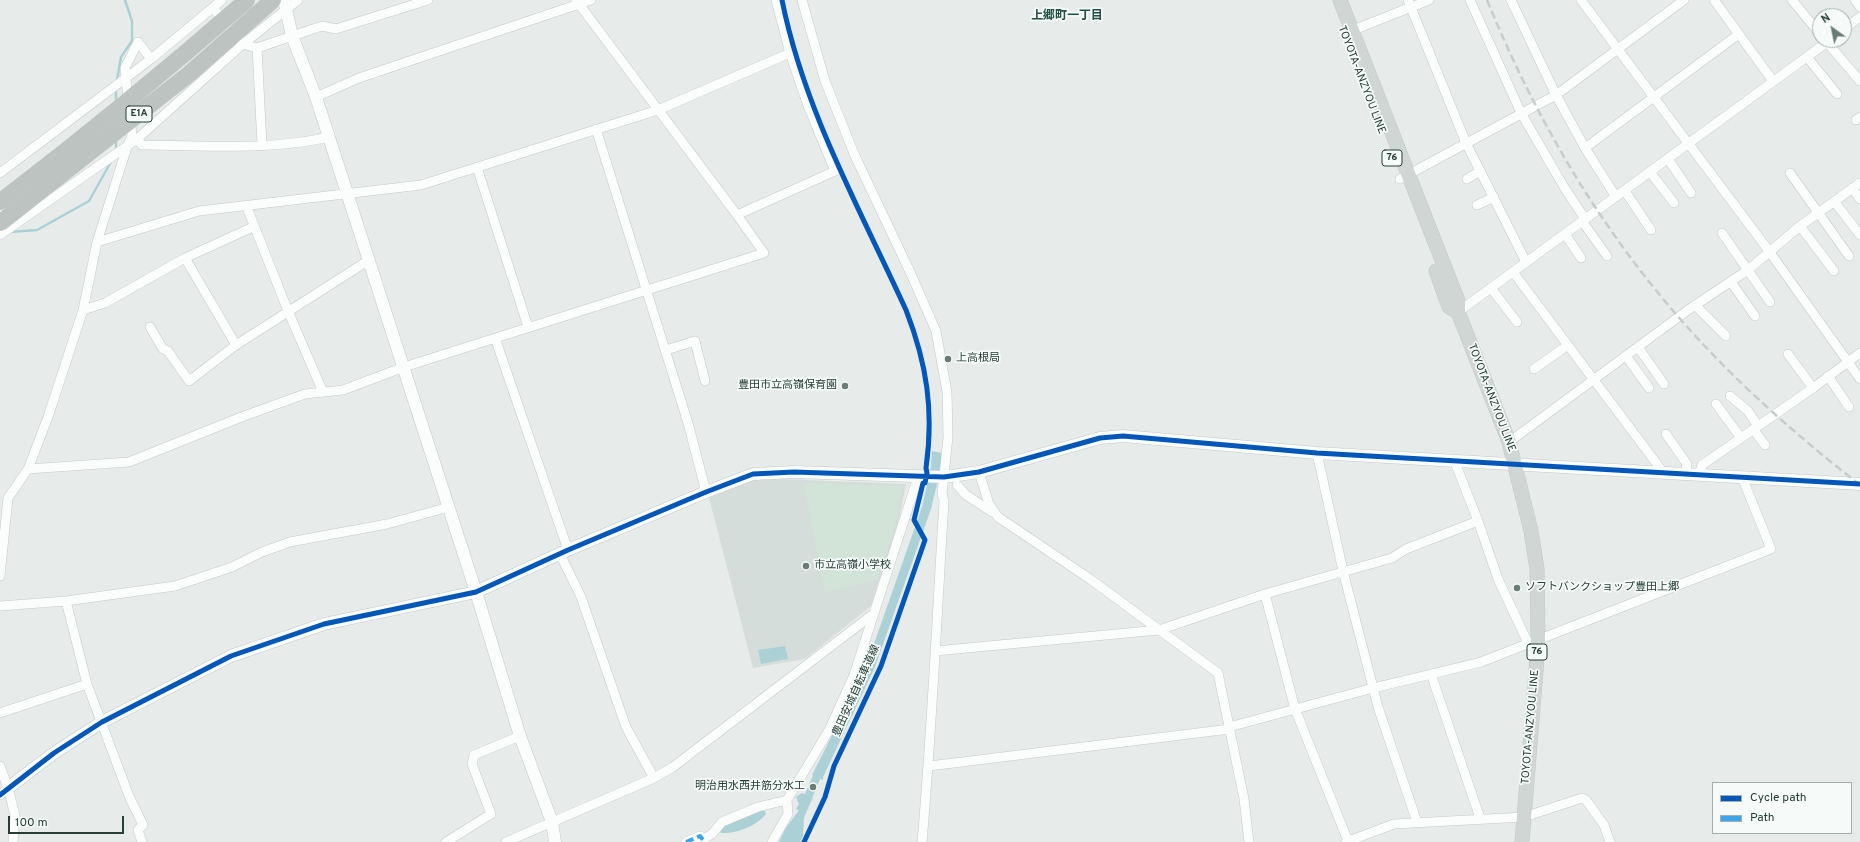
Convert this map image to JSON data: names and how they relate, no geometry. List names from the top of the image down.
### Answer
{
  "streets": {
    "highway": ["E1A"],
    "main road": ["TOYOTA-ANZYOU LINE", "76"],
    "cycle path": ["豊田安城自転車道線"]
  },
  "districts": ["上郷町一丁目"],
  "places": [
    "上高根局",
    "豊田市立高嶺保育園",
    "市立高嶺小学校",
    "ソフトバンクショップ豊田上郷",
    "明治用水西井筋分水工"
  ],
  "legend": ["Cycle path", "Path"],
  "scale_bar": "100 m",
  "north": "top left"
}
